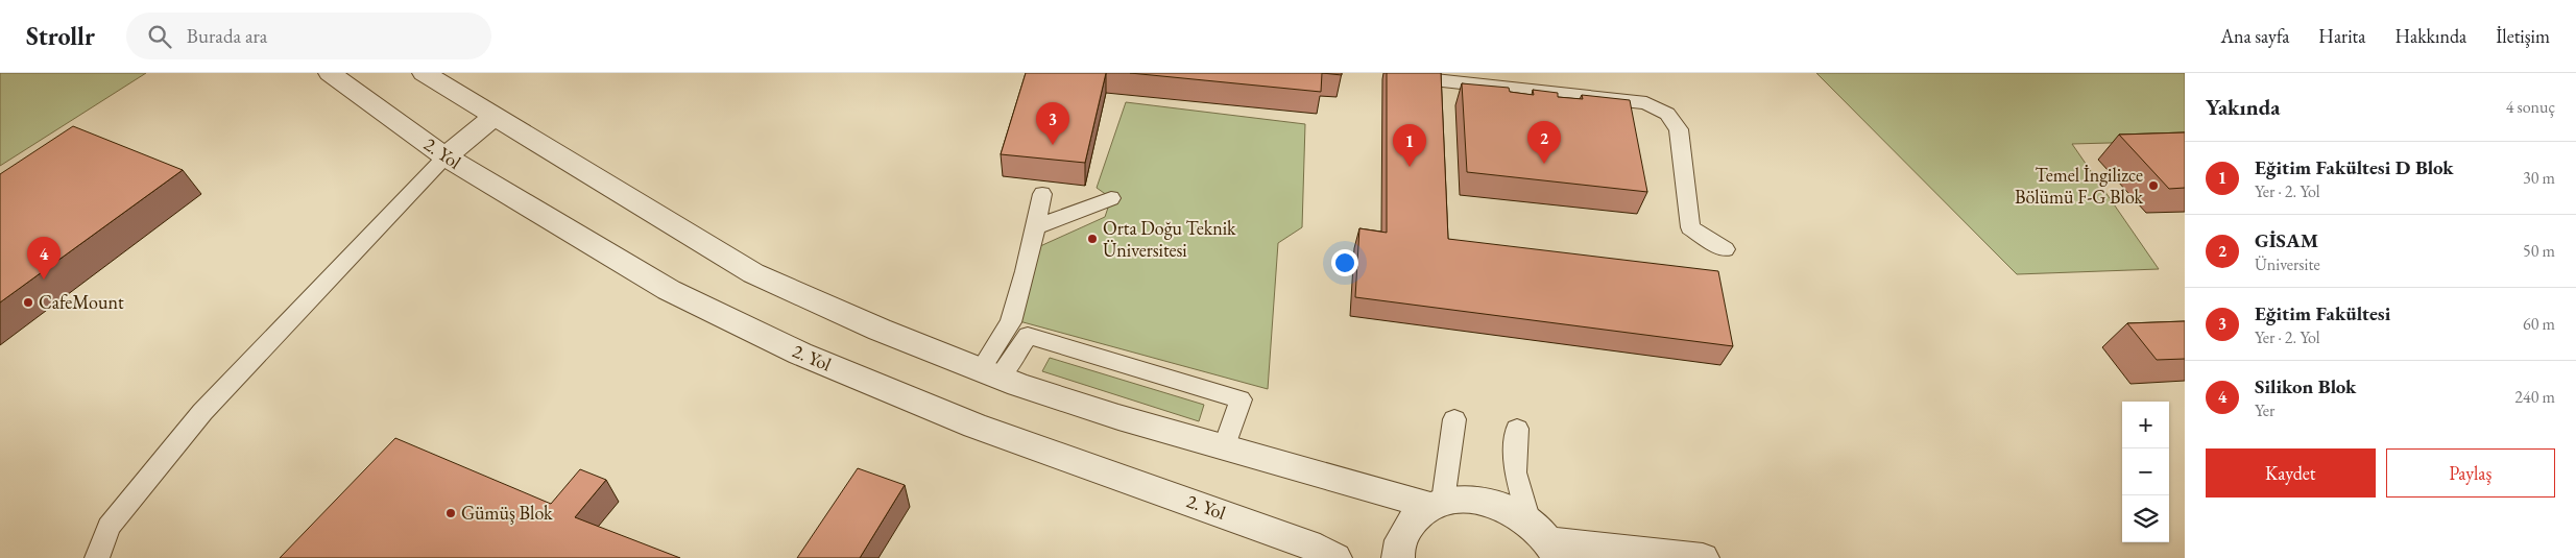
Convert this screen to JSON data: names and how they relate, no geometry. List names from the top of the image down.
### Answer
{
  "streets": {
    "street": ["2. Yol"]
  },
  "places": [
    "Temel İngilizce Bölümü F-G Blok",
    "Orta Doğu Teknik Üniversitesi",
    "CafeMount",
    "Gümüş Blok"
  ],
  "page": {
    "header": "Strollr",
    "search": "Burada ara",
    "nav": [
      "Ana sayfa",
      "Harita",
      "Hakkında",
      "İletişim"
    ],
    "heading": ["Yakında", "4 sonuç"],
    "pins": [
      "3",
      "2",
      "1",
      "4"
    ],
    "list": [
      {
        "mark": "1",
        "name": "Eğitim Fakültesi D Blok",
        "note": "Yer · 2. Yol",
        "value": "30 m"
      },
      {
        "mark": "2",
        "name": "GİSAM",
        "note": "Üniversite",
        "value": "50 m"
      },
      {
        "mark": "3",
        "name": "Eğitim Fakültesi",
        "note": "Yer · 2. Yol",
        "value": "60 m"
      },
      {
        "mark": "4",
        "name": "Silikon Blok",
        "note": "Yer",
        "value": "240 m"
      }
    ],
    "map_buttons": ["+", "−"],
    "buttons": ["Kaydet", "Paylaş"]
  }
}
